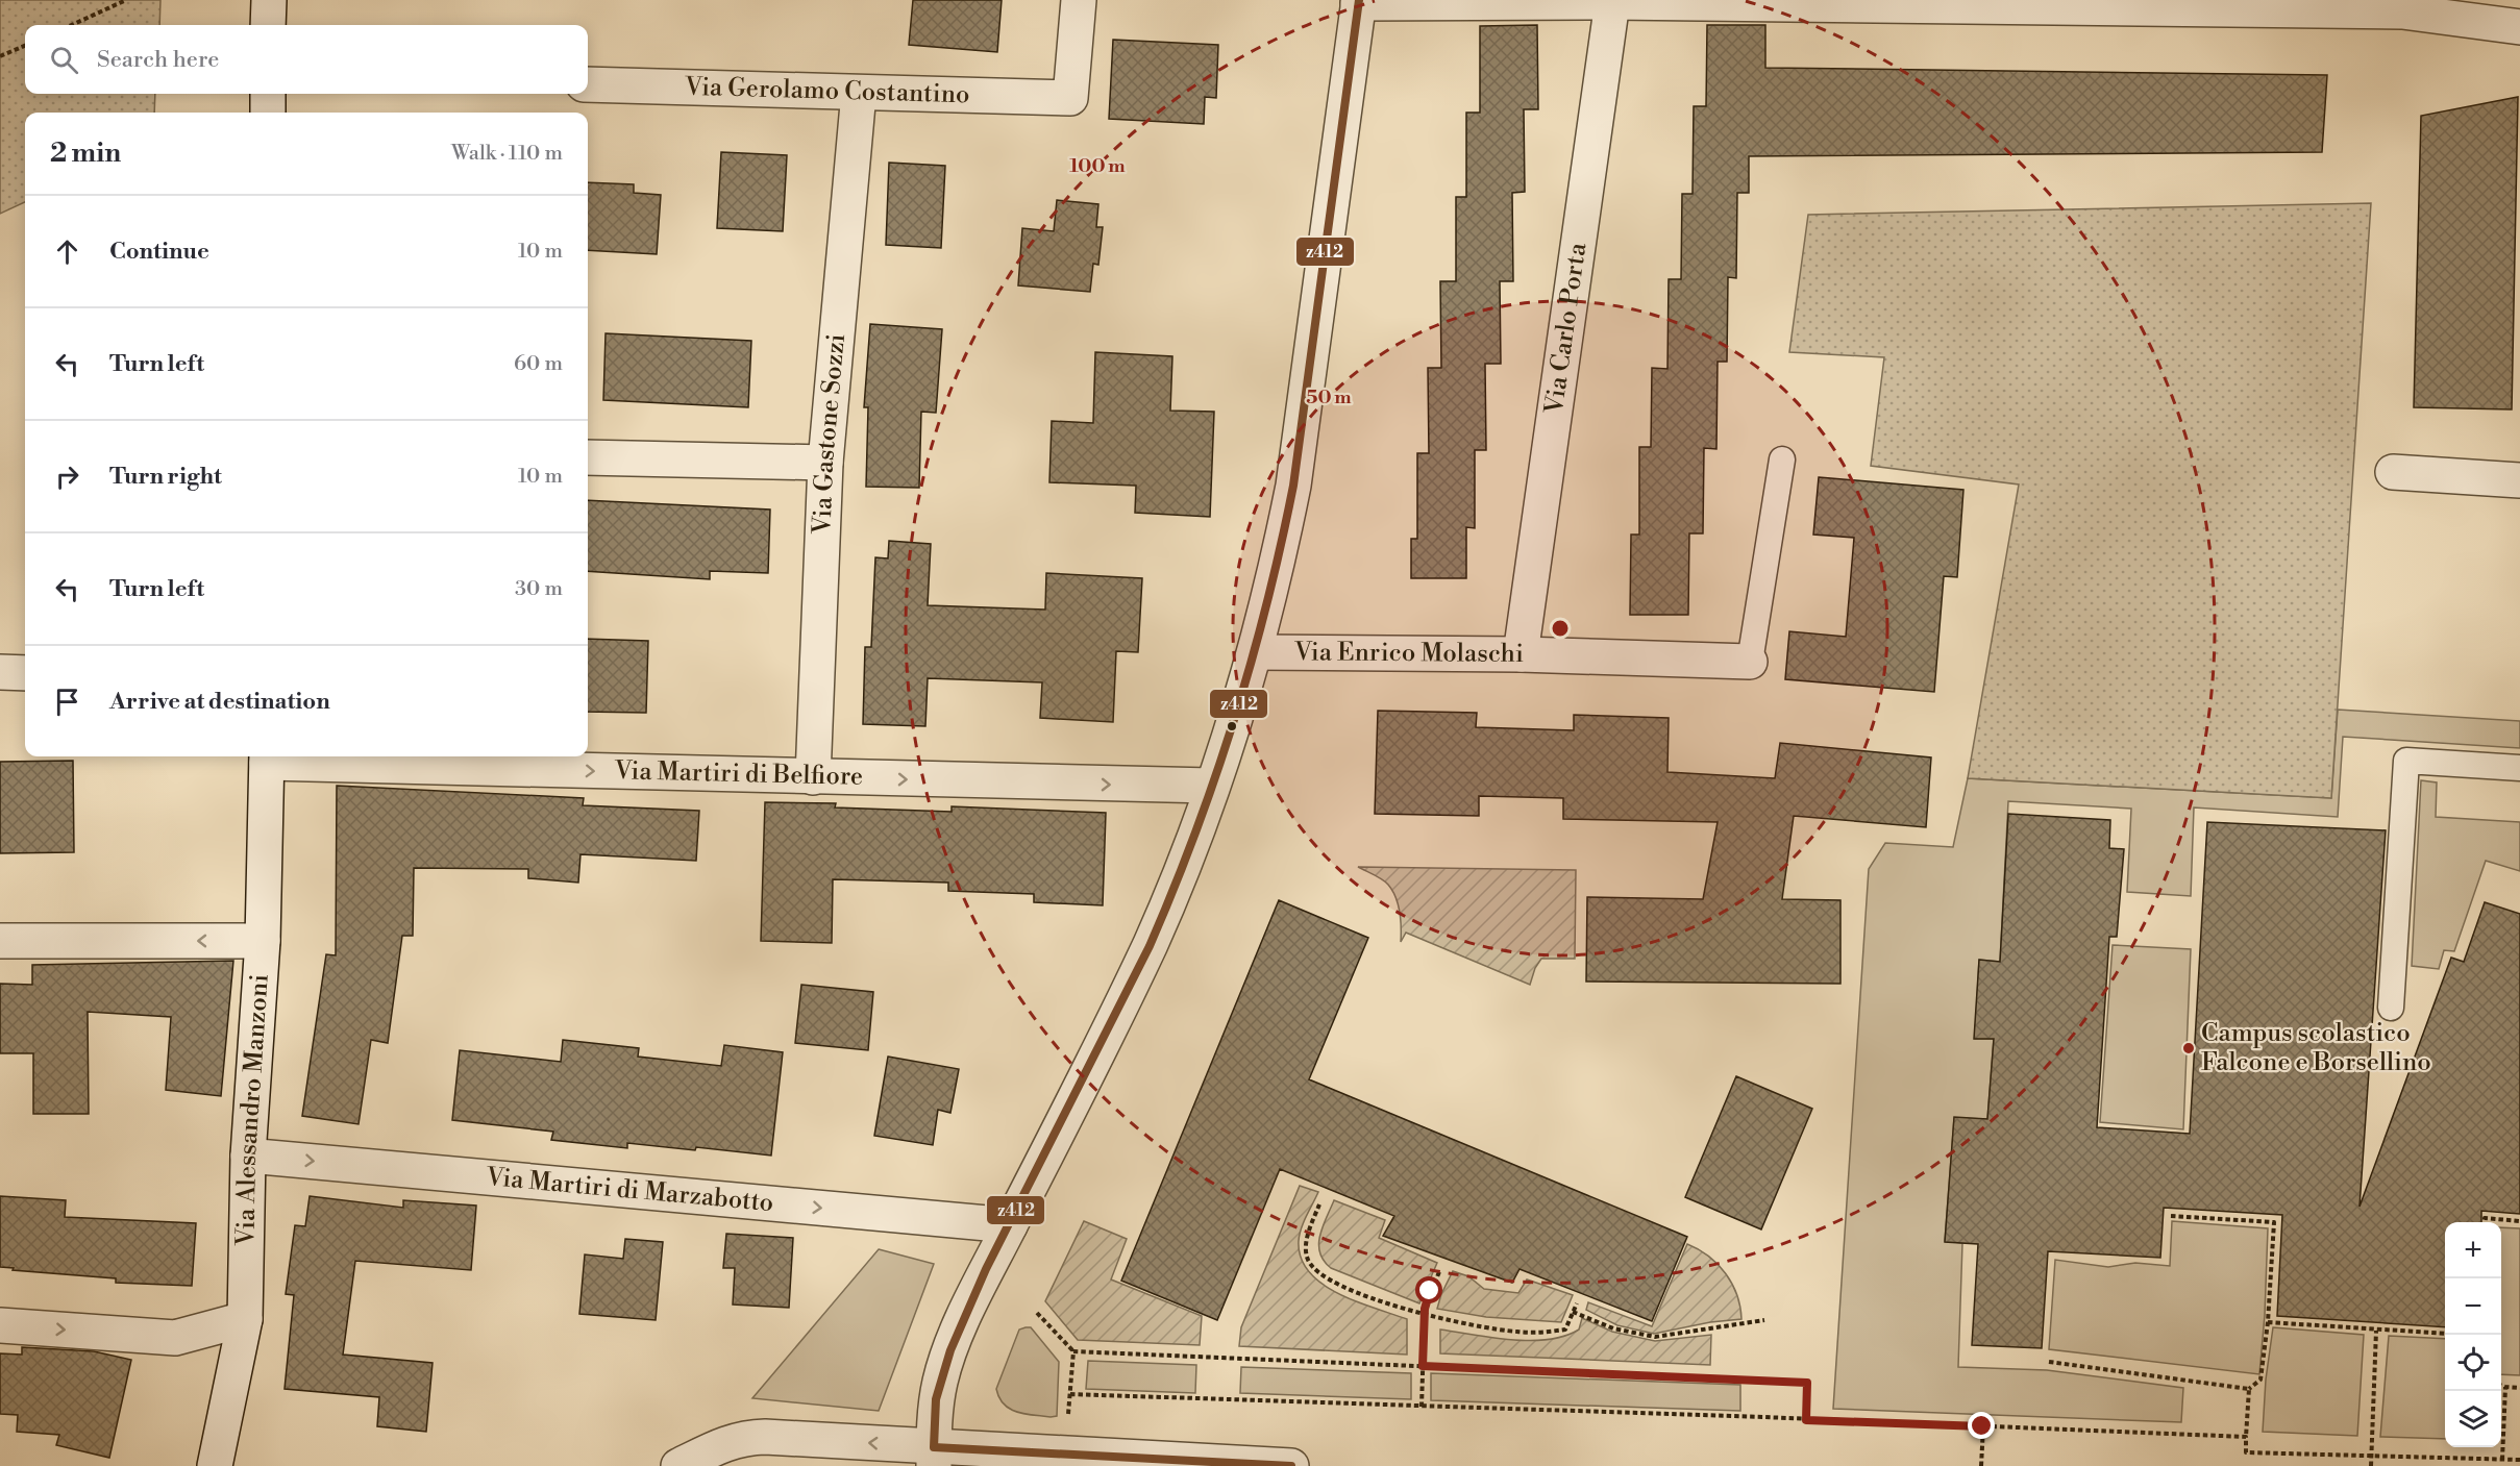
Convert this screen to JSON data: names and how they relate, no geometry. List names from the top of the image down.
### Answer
{
  "streets": {
    "street": [
      "Via Gerolamo Costantino",
      "Via Carlo Porta",
      "Via Gastone Sozzi",
      "Via Enrico Molaschi",
      "Via Martiri di Belfiore",
      "Via Alessandro Manzoni",
      "Via Martiri di Marzabotto"
    ]
  },
  "crossings": [
    ["Via Gerolamo Costantino", "Via Gastone Sozzi"],
    ["Via Carlo Porta", "Via Enrico Molaschi"],
    ["Via Gastone Sozzi", "Via Martiri di Belfiore"],
    ["Via Martiri di Belfiore", "Via Alessandro Manzoni"],
    ["Via Alessandro Manzoni", "Via Martiri di Marzabotto"]
  ],
  "one_way": ["Via Martiri di Belfiore"],
  "places": ["Campus scolastico Falcone e Borsellino"],
  "lines": ["transit line z412"],
  "page": {
    "search": "Search here",
    "heading": ["2 min", "Walk · 110 m"],
    "list": [
      ["Continue", "10 m"],
      ["Turn left", "60 m"],
      ["Turn right", "10 m"],
      ["Turn left", "30 m"],
      "Arrive at destination"
    ],
    "map_buttons": ["+", "−"]
  },
  "rings": ["100 m", "50 m"]
}
